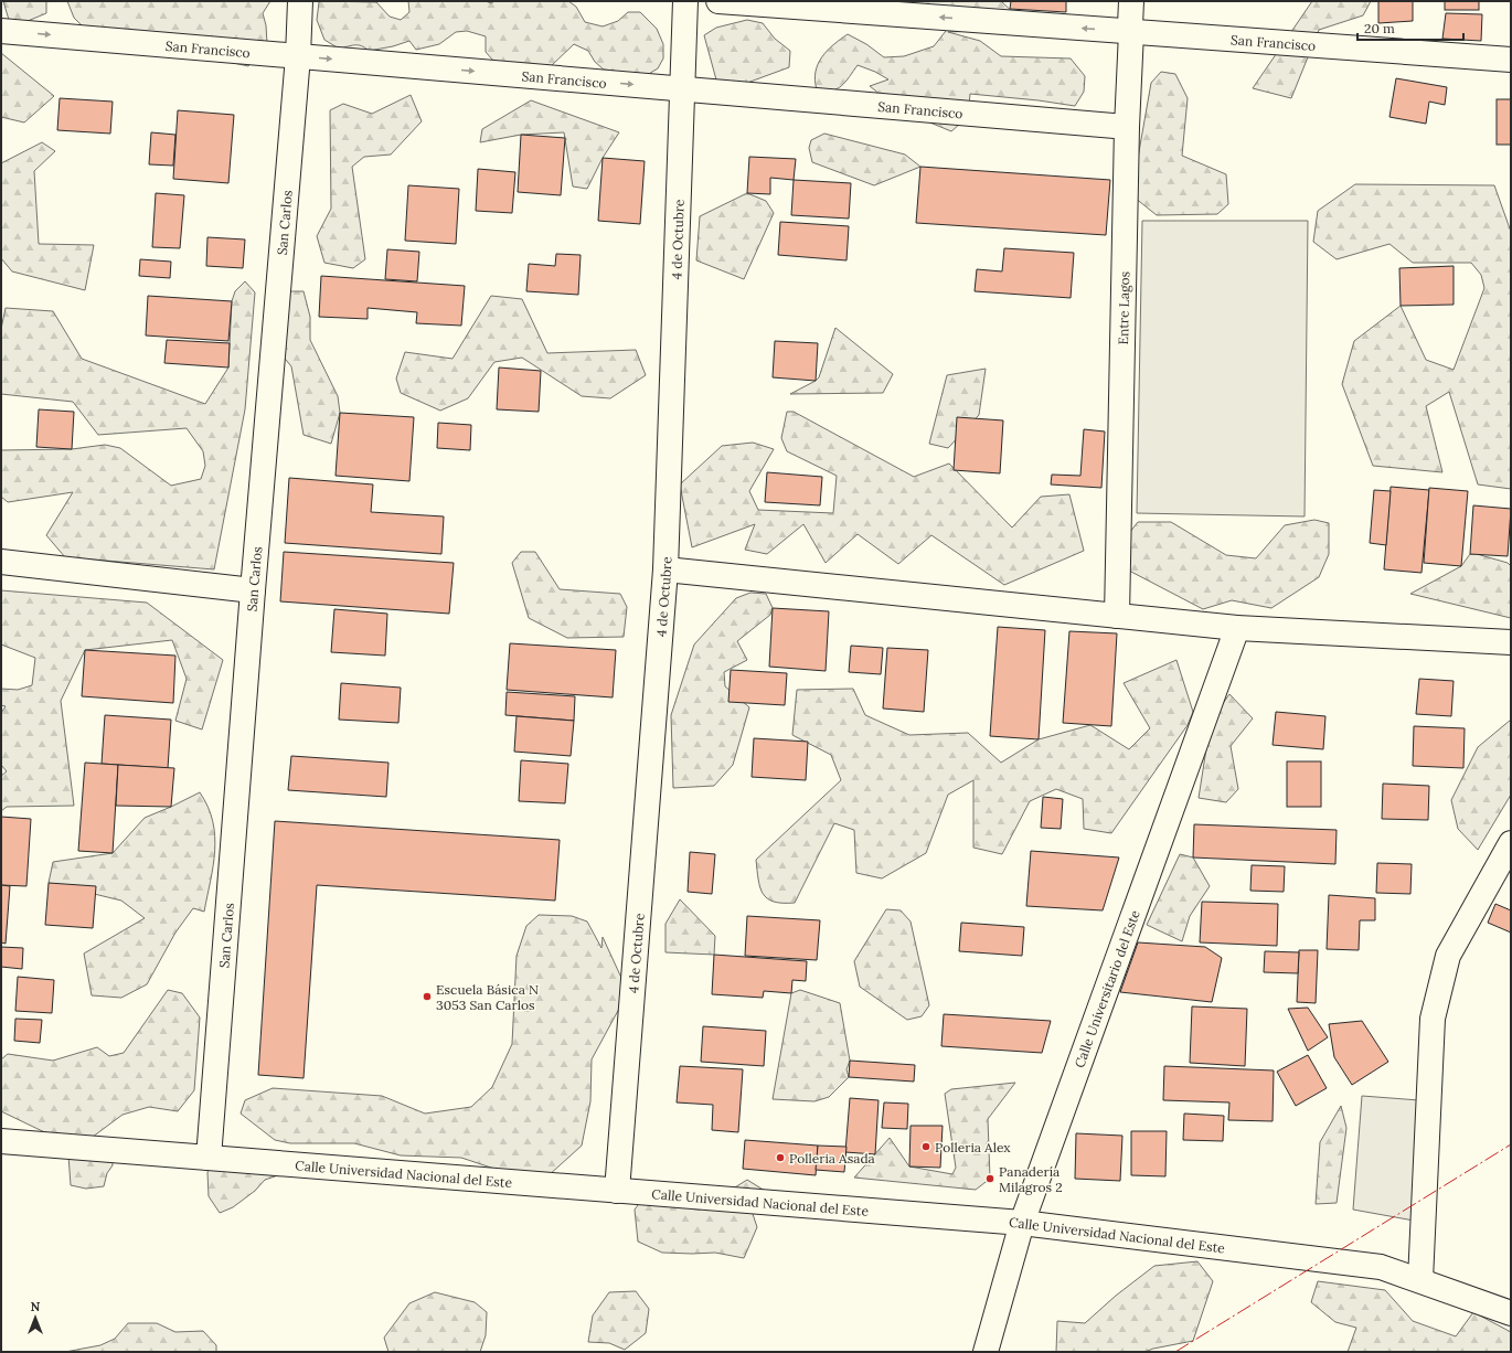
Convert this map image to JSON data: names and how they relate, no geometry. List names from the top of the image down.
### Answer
{
  "streets": {
    "street": [
      "San Francisco",
      "San Carlos",
      "4 de Octubre",
      "Entre Lagos",
      "Calle Universitario del Este",
      "Calle Universidad Nacional del Este"
    ]
  },
  "crossings": [
    ["San Francisco", "San Carlos"],
    ["San Francisco", "4 de Octubre"],
    ["San Francisco", "Entre Lagos"],
    ["San Carlos", "Calle Universidad Nacional del Este"],
    ["4 de Octubre", "Calle Universidad Nacional del Este"],
    ["Calle Universitario del Este", "Calle Universidad Nacional del Este"]
  ],
  "places": [
    "Escuela Básica N 3053 San Carlos",
    "Polleria Alex",
    "Polleria Asada",
    "Panadería Milagros 2"
  ],
  "scale_bar": "20 m",
  "north": "top"
}
